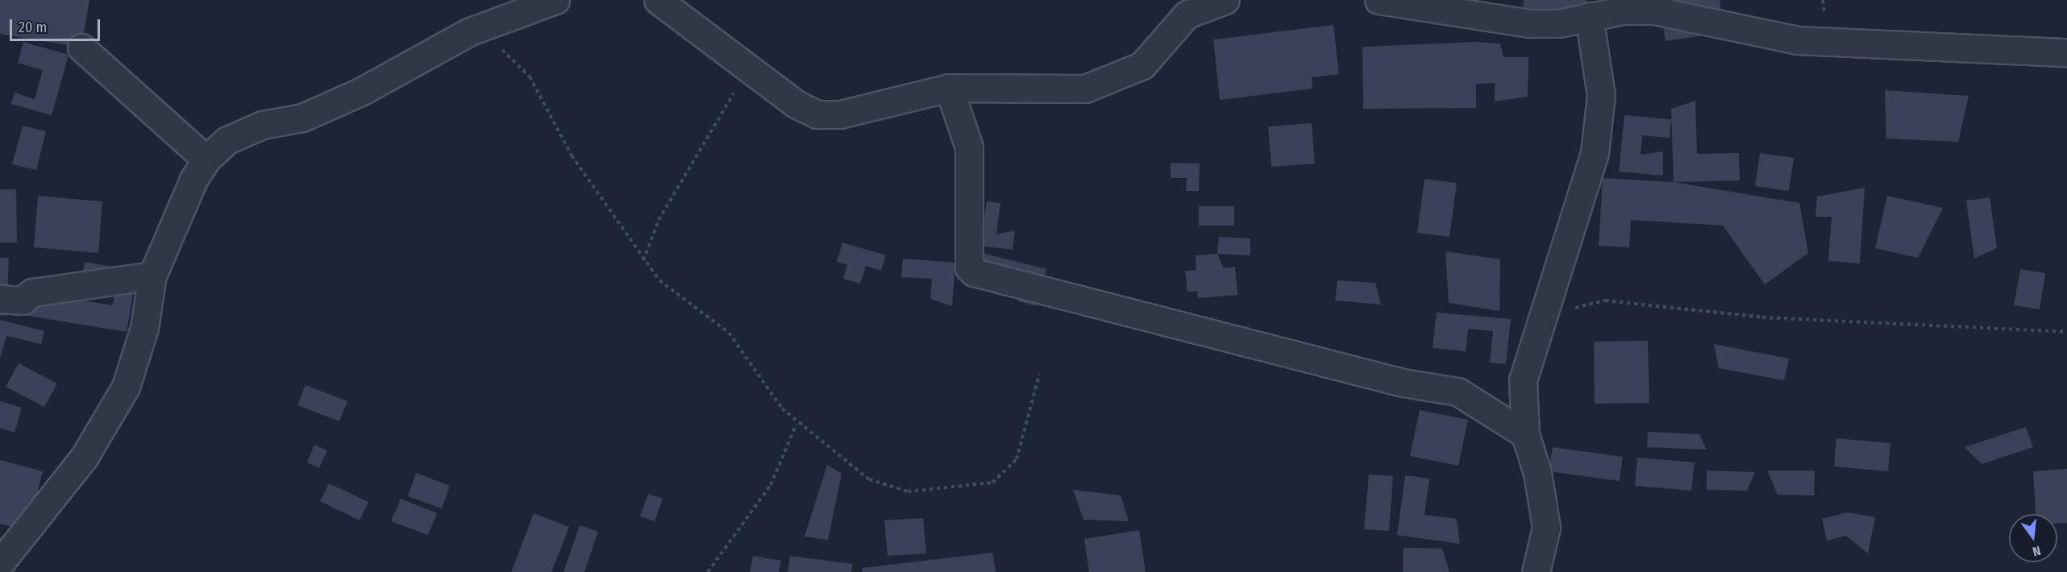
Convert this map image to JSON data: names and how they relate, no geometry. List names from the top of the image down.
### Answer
{
  "scale_bar": "20 m",
  "north": "bottom"
}
